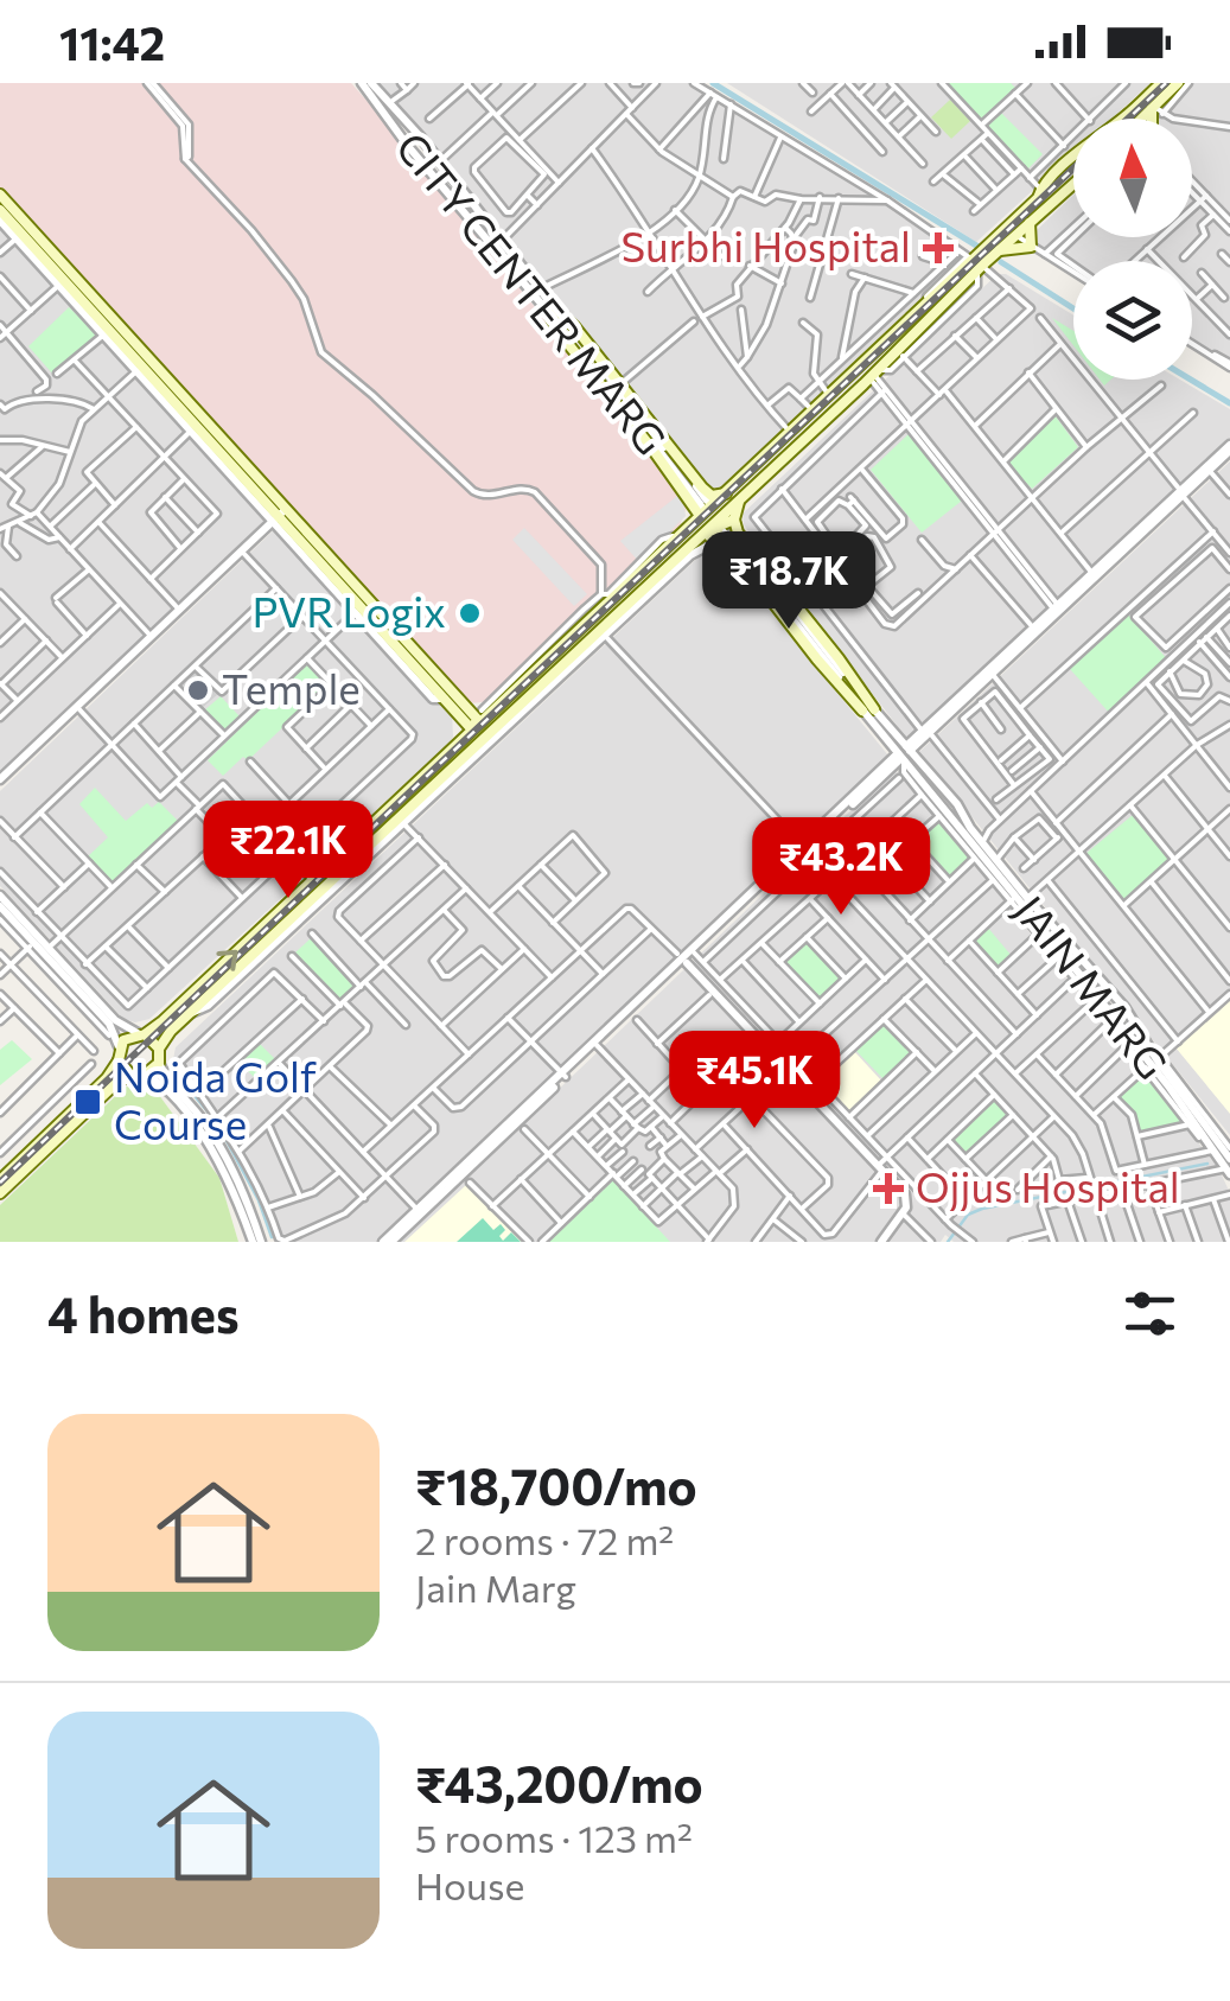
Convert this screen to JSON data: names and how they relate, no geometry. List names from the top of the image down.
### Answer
{
  "streets": {
    "street": ["CITY CENTER MARG", "JAIN MARG"]
  },
  "places": {
    "health": ["Surbhi Hospital", "Ojjus Hospital"],
    "other": ["PVR Logix", "Temple"],
    "transit": ["Noida Golf Course"]
  },
  "north": "top",
  "page": {
    "status": "11:42",
    "price": [
      "₹18.7K",
      "₹22.1K",
      "₹43.2K",
      "₹45.1K"
    ],
    "heading": "4 homes",
    "list": [
      {
        "name": "₹18,700/mo",
        "note": "2 rooms · 72 m² · Jain Marg"
      },
      {
        "name": "₹43,200/mo",
        "note": "5 rooms · 123 m² · House"
      }
    ]
  }
}
